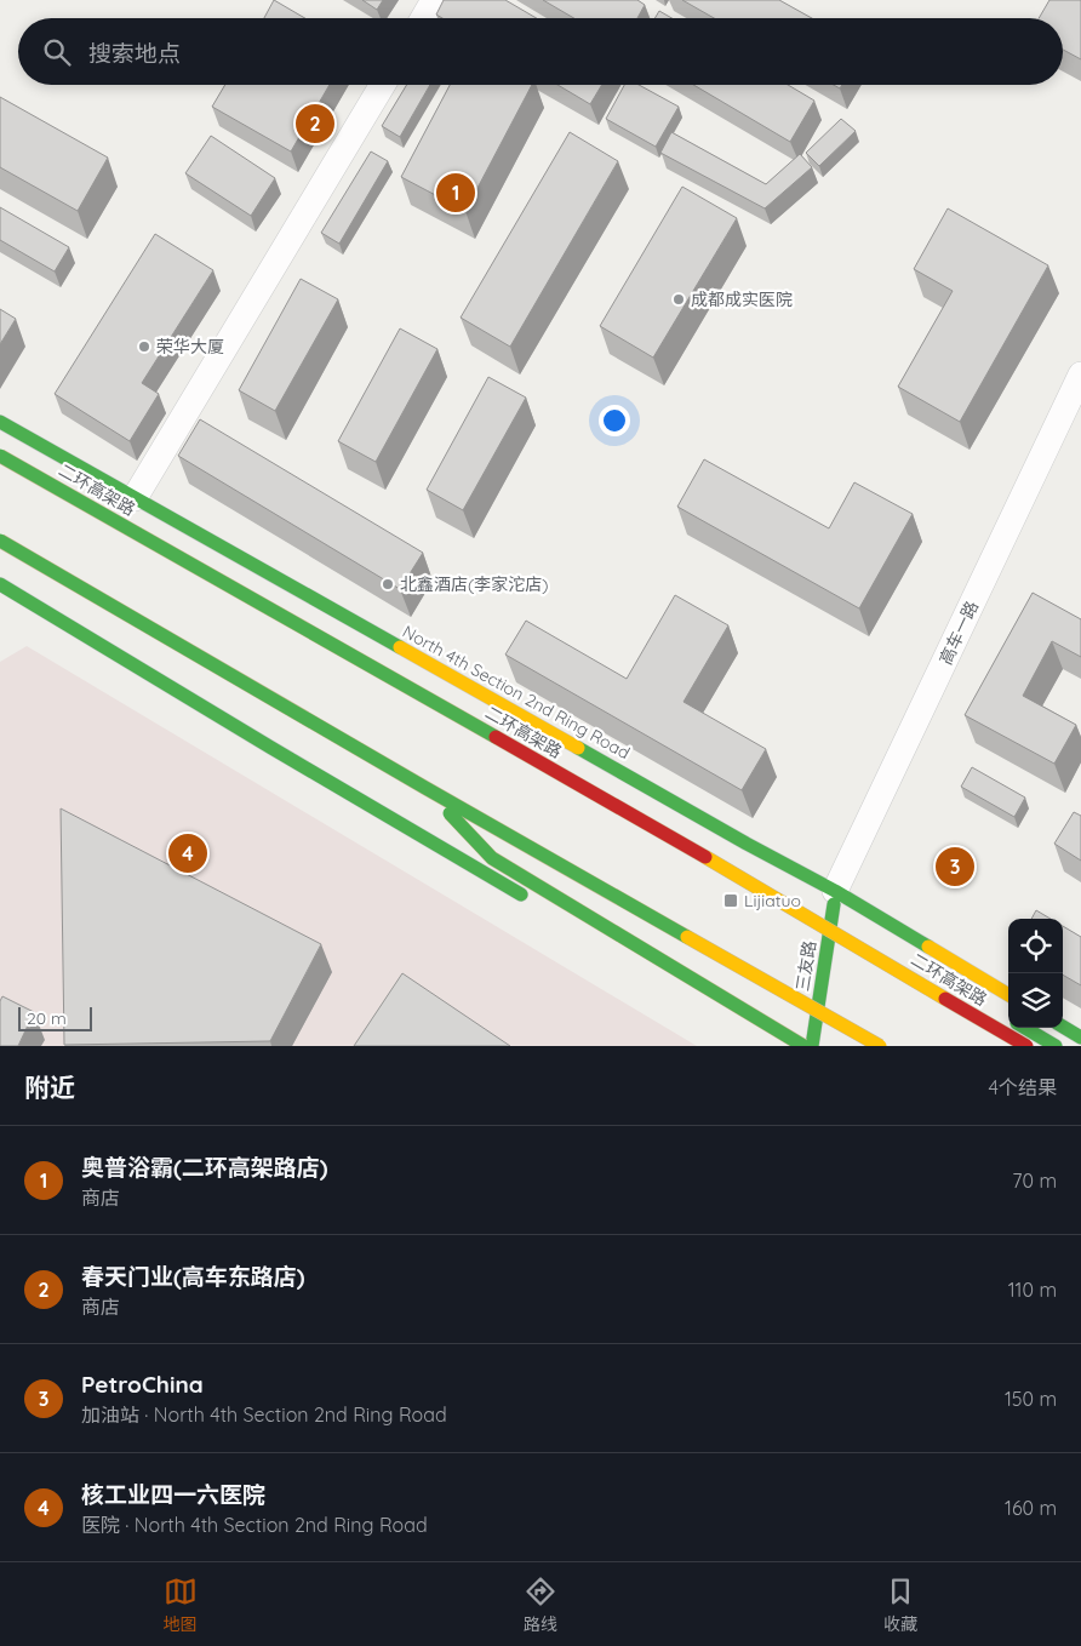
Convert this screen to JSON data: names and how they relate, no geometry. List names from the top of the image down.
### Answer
{
  "streets": {
    "main road": ["二环高架路", "North 4th Section 2nd Ring Road", "三友路"],
    "street": ["高车一路"]
  },
  "crossings": [
    ["高车一路", "North 4th Section 2nd Ring Road"],
    ["高车一路", "三友路"],
    ["North 4th Section 2nd Ring Road", "三友路"]
  ],
  "places": {
    "other": ["成都成实医院", "荣华大厦", "北鑫酒店(李家沱店)"],
    "transit": ["Lijiatuo"]
  },
  "scale_bar": "20 m",
  "page": {
    "search": "搜索地点",
    "pins": [
      "2",
      "1",
      "4",
      "3"
    ],
    "scale": "20 m",
    "heading": ["附近", "4个结果"],
    "list": [
      {
        "mark": "1",
        "name": "奥普浴霸(二环高架路店)",
        "note": "商店",
        "value": "70 m"
      },
      {
        "mark": "2",
        "name": "春天门业(高车东路店)",
        "note": "商店",
        "value": "110 m"
      },
      {
        "mark": "3",
        "name": "PetroChina",
        "note": "加油站 · North 4th Section 2nd Ring Road",
        "value": "150 m"
      },
      {
        "mark": "4",
        "name": "核工业四一六医院",
        "note": "医院 · North 4th Section 2nd Ring Road",
        "value": "160 m"
      }
    ],
    "nav": ["地图", "路线", "收藏"]
  }
}
